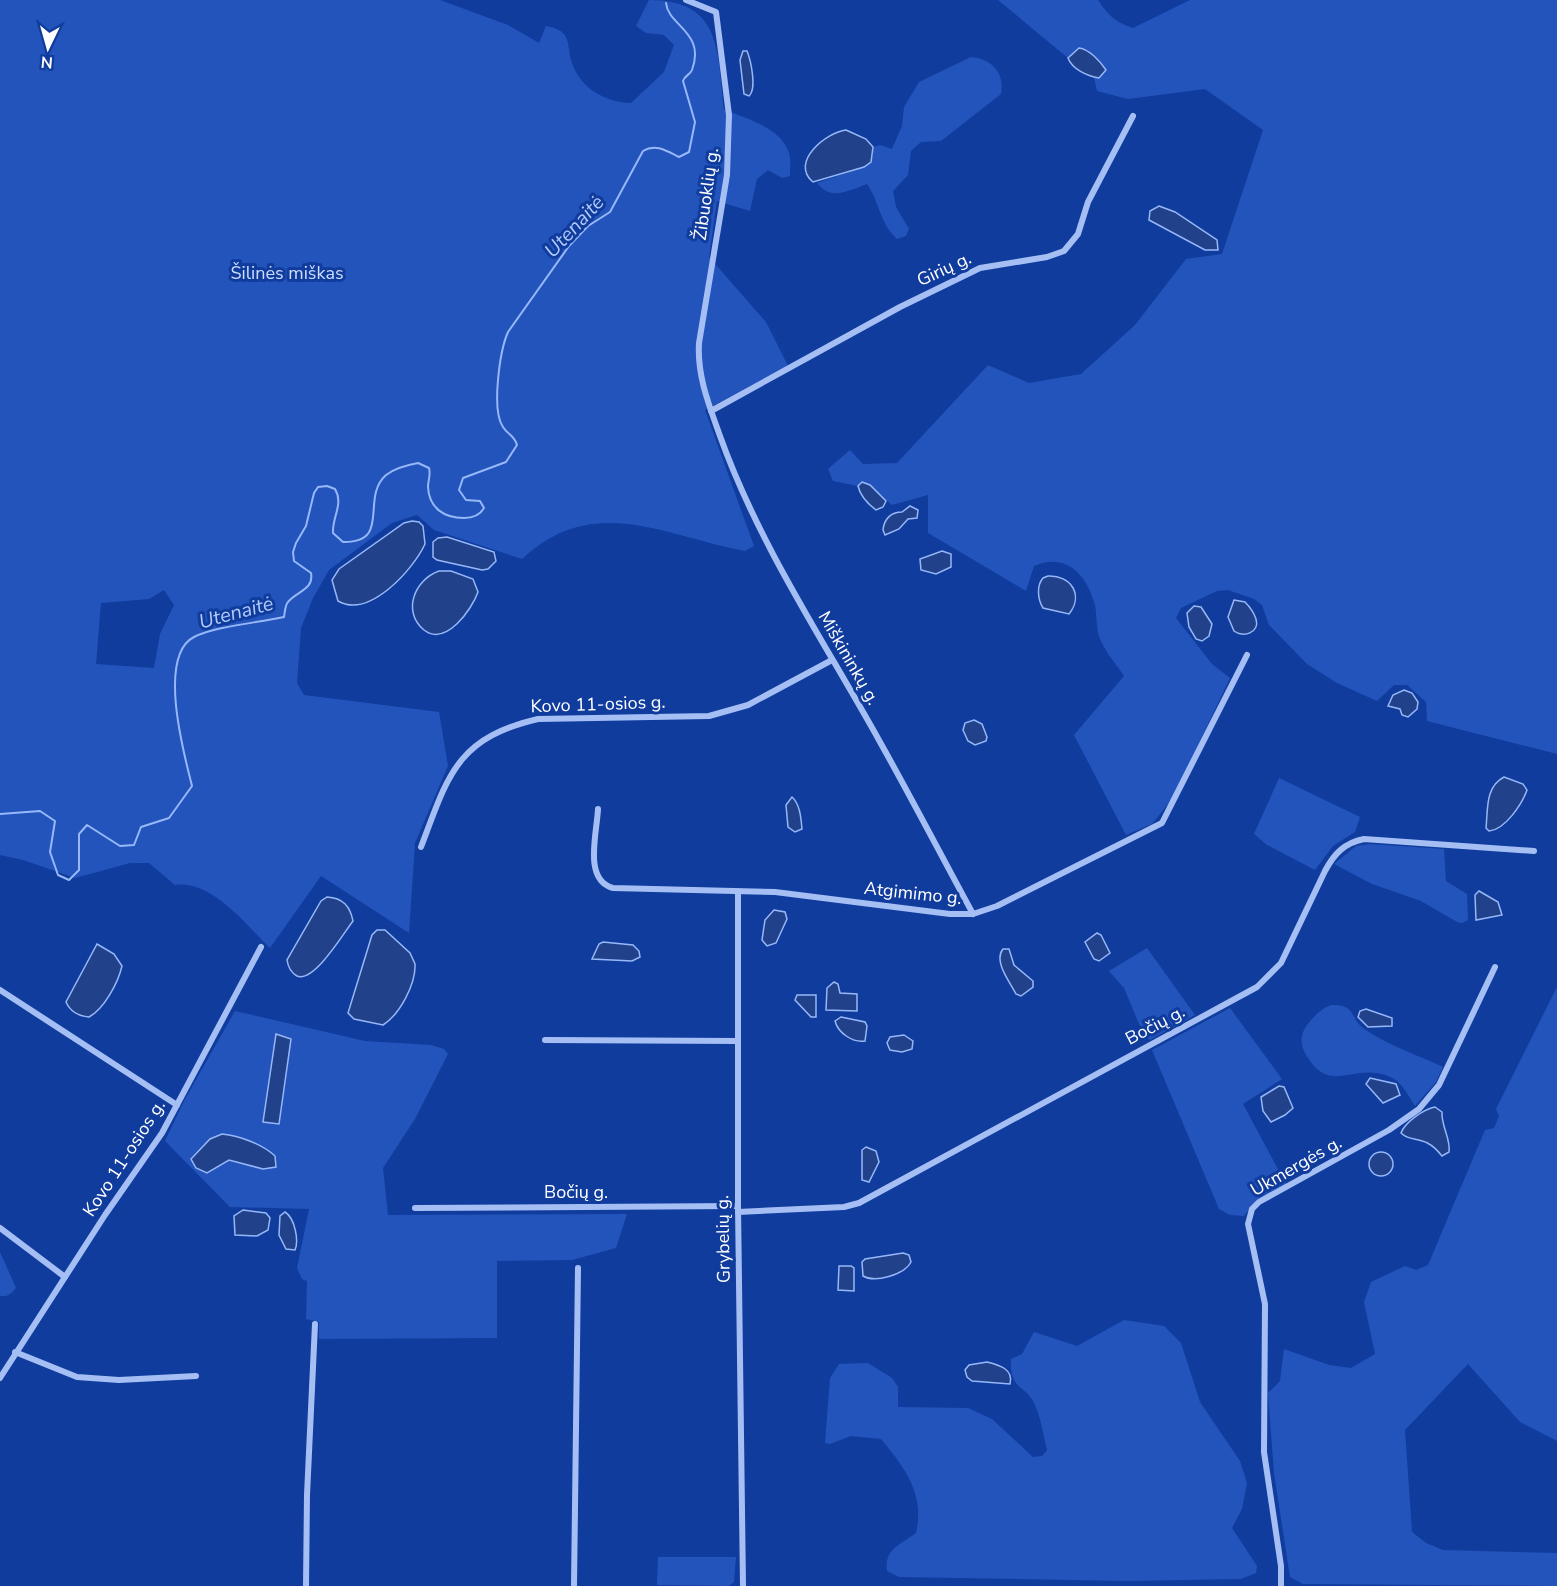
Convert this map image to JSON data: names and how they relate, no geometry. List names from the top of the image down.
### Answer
{
  "streets": {
    "street": [
      "Žibuoklių g.",
      "Girių g.",
      "Miškininkų g.",
      "Kovo 11-osios g.",
      "Atgimimo g.",
      "Bočių g.",
      "Ukmergės g.",
      "Grybelių g."
    ]
  },
  "crossings": [
    ["Žibuoklių g.", "Girių g."],
    ["Žibuoklių g.", "Miškininkų g."],
    ["Girių g.", "Miškininkų g."],
    ["Miškininkų g.", "Kovo 11-osios g."],
    ["Miškininkų g.", "Atgimimo g."],
    ["Atgimimo g.", "Grybelių g."],
    ["Bočių g.", "Grybelių g."]
  ],
  "water": ["Utenaitė"],
  "parks": ["Šilinės miškas"],
  "north": "bottom"
}
